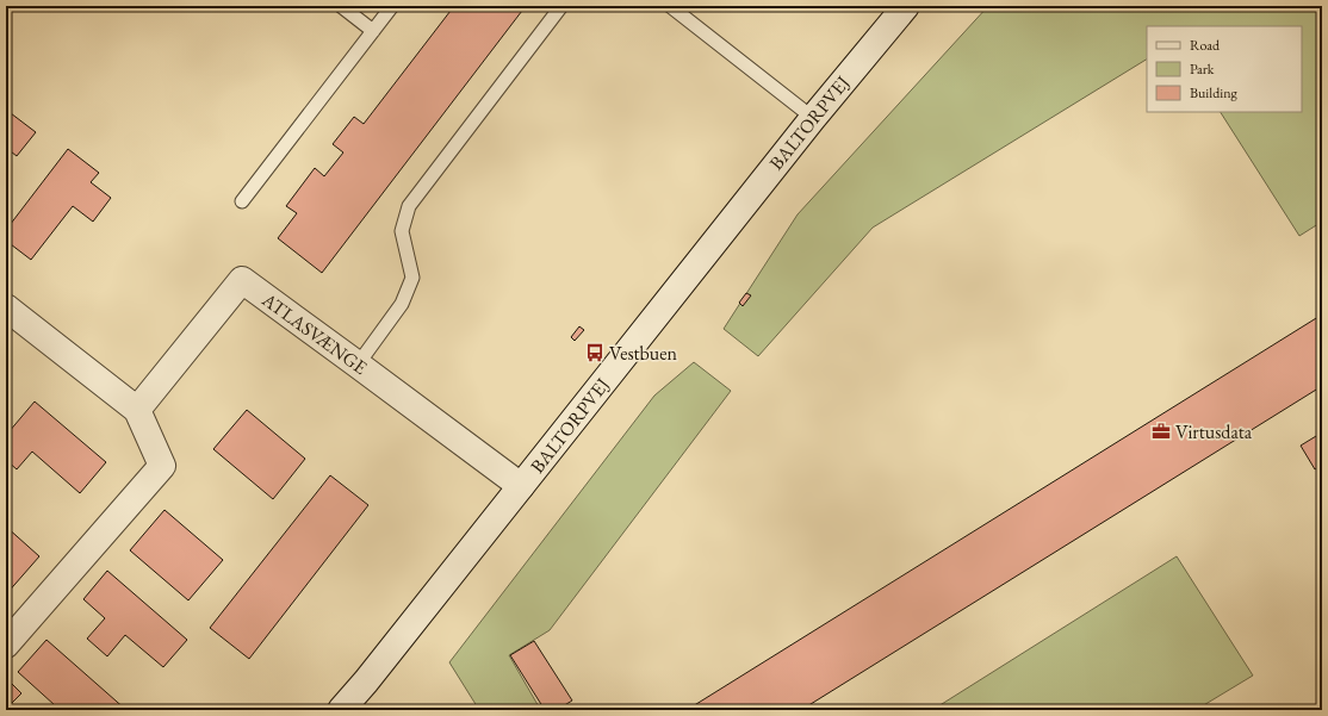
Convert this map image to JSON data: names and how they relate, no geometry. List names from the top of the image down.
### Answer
{
  "streets": {
    "street": ["BALTORPVEJ", "ATLASVÆNGE"]
  },
  "crossings": [
    ["BALTORPVEJ", "ATLASVÆNGE"]
  ],
  "places": {
    "bus stop": ["Vestbuen"],
    "office": ["Virtusdata"]
  },
  "legend": ["Road", "Park", "Building"]
}
